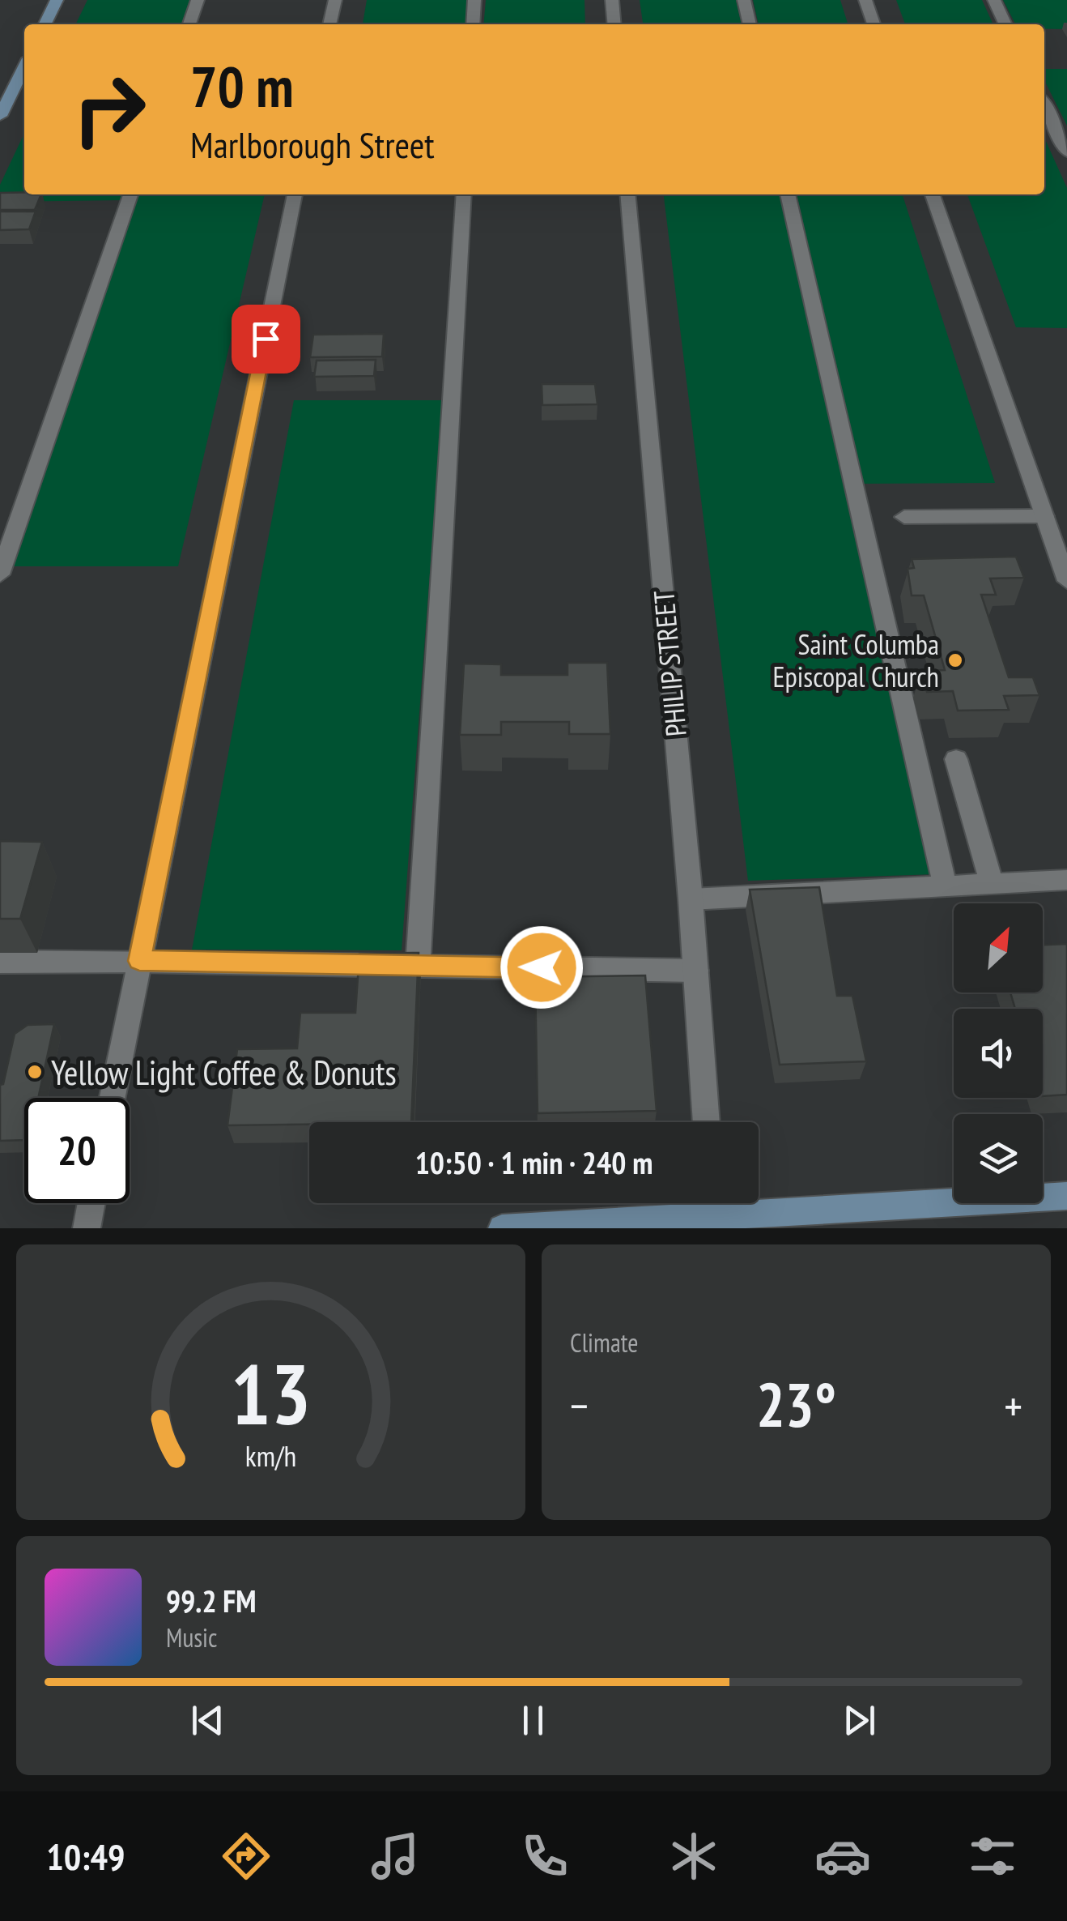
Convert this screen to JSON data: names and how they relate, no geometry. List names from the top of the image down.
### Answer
{
  "streets": {
    "street": ["PHILIP STREET"]
  },
  "places": ["Saint Columba Episcopal Church", "Yellow Light Coffee & Donuts"],
  "north": "top right",
  "page": {
    "turn": ["70 m", "Marlborough Street"],
    "limit": "20",
    "trip": "10:50 · 1 min · 240 m",
    "tile": "Climate",
    "heat": ["−", "23°", "+"],
    "song": ["99.2 FM", "Music"],
    "tabs": "10:49",
    "gauge": ["13", "km/h"]
  }
}
